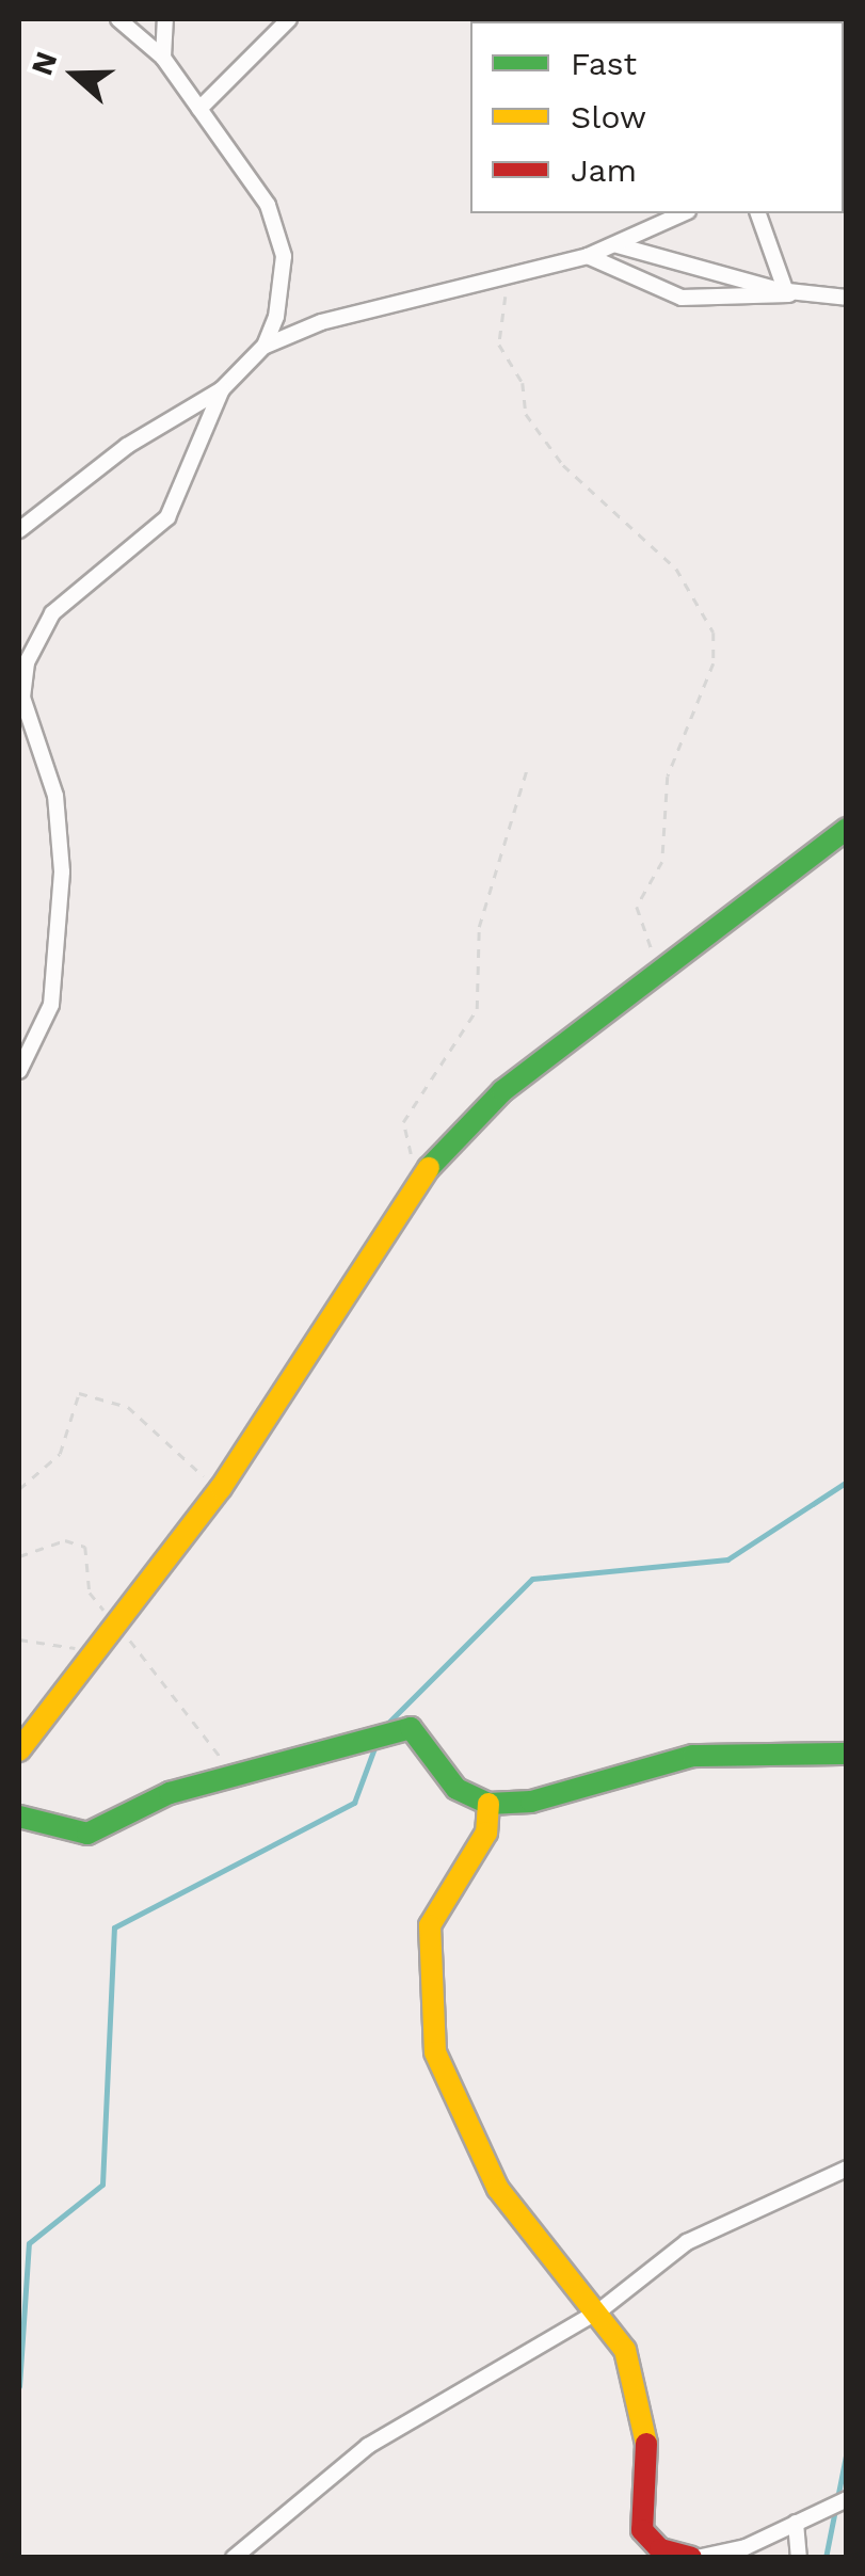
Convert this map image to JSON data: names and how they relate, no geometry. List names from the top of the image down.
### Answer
{
  "legend": ["Fast", "Slow", "Jam"],
  "north": "left"
}
